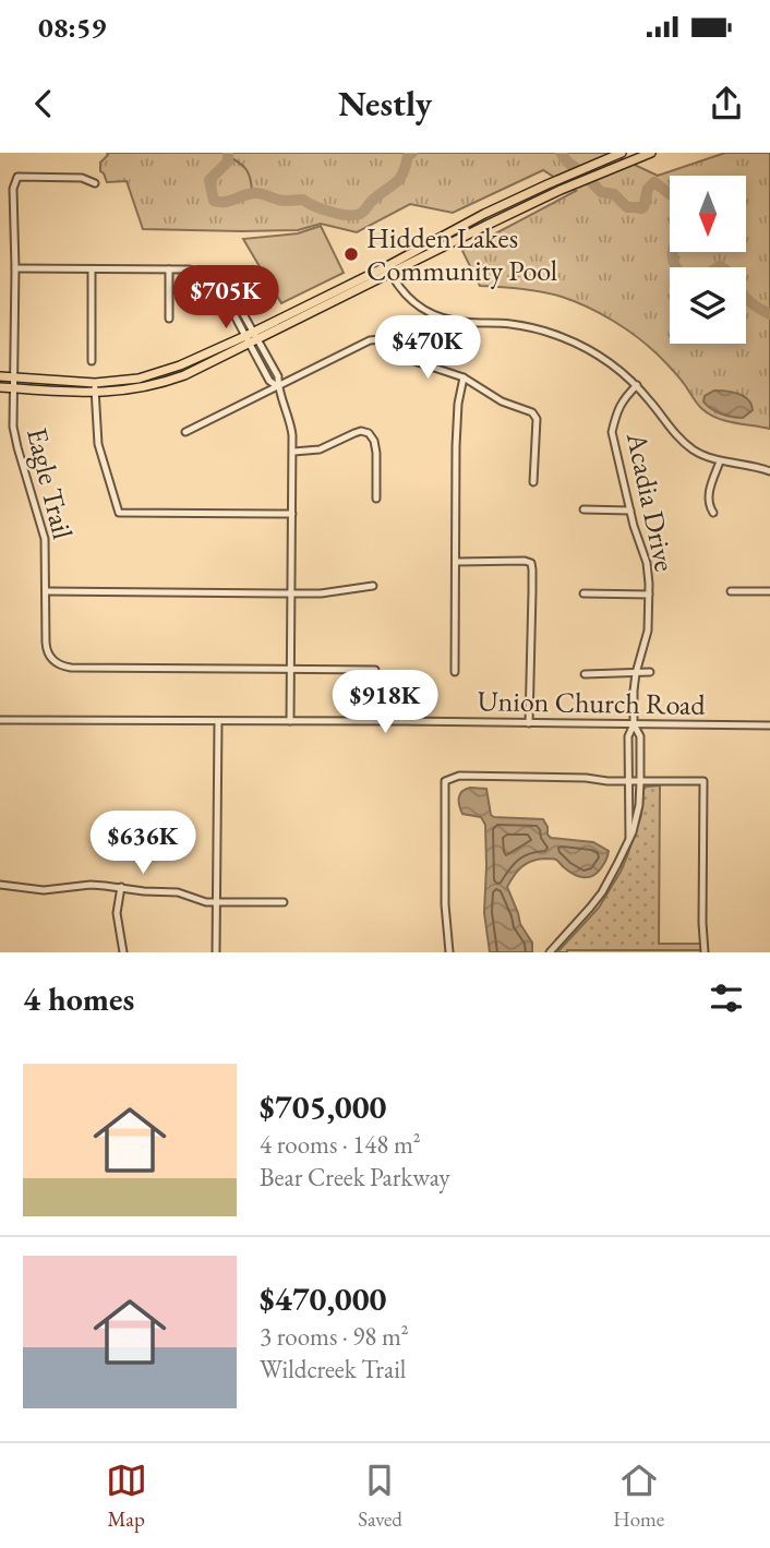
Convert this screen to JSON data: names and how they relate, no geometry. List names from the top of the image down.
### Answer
{
  "streets": {
    "street": ["Eagle Trail", "Acadia Drive", "Union Church Road"]
  },
  "crossings": [
    ["Acadia Drive", "Union Church Road"]
  ],
  "places": ["Hidden Lakes Community Pool"],
  "north": "bottom",
  "page": {
    "status": "08:59",
    "header": "Nestly",
    "price": [
      "$705K",
      "$470K",
      "$918K",
      "$636K"
    ],
    "heading": "4 homes",
    "list": [
      {
        "name": "$705,000",
        "note": "4 rooms · 148 m² · Bear Creek Parkway"
      },
      {
        "name": "$470,000",
        "note": "3 rooms · 98 m² · Wildcreek Trail"
      }
    ],
    "tabs": ["Map", "Saved", "Home"]
  }
}
